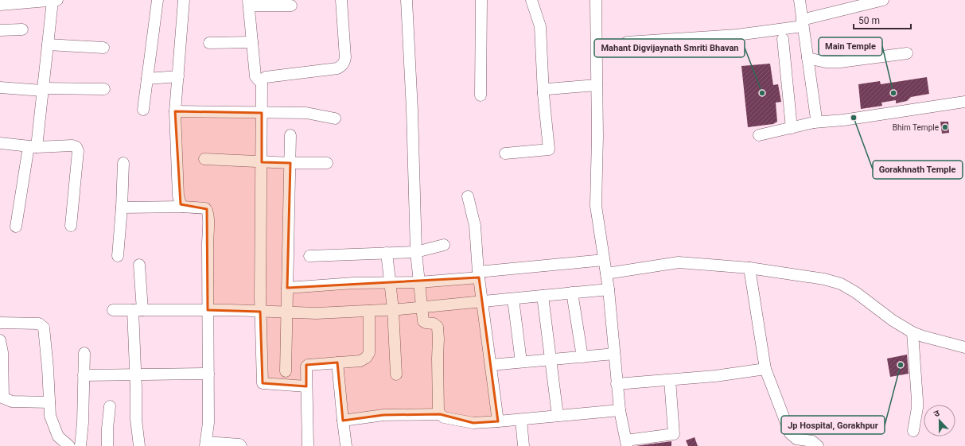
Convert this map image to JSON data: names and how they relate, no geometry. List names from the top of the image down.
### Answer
{
  "places": [
    "Mahant Digvijaynath Smriti Bhavan",
    "Main Temple",
    "Gorakhnath Temple",
    "Bhim Temple",
    "Jp Hospital, Gorakhpur"
  ],
  "scale_bar": "50 m",
  "north": "top"
}
